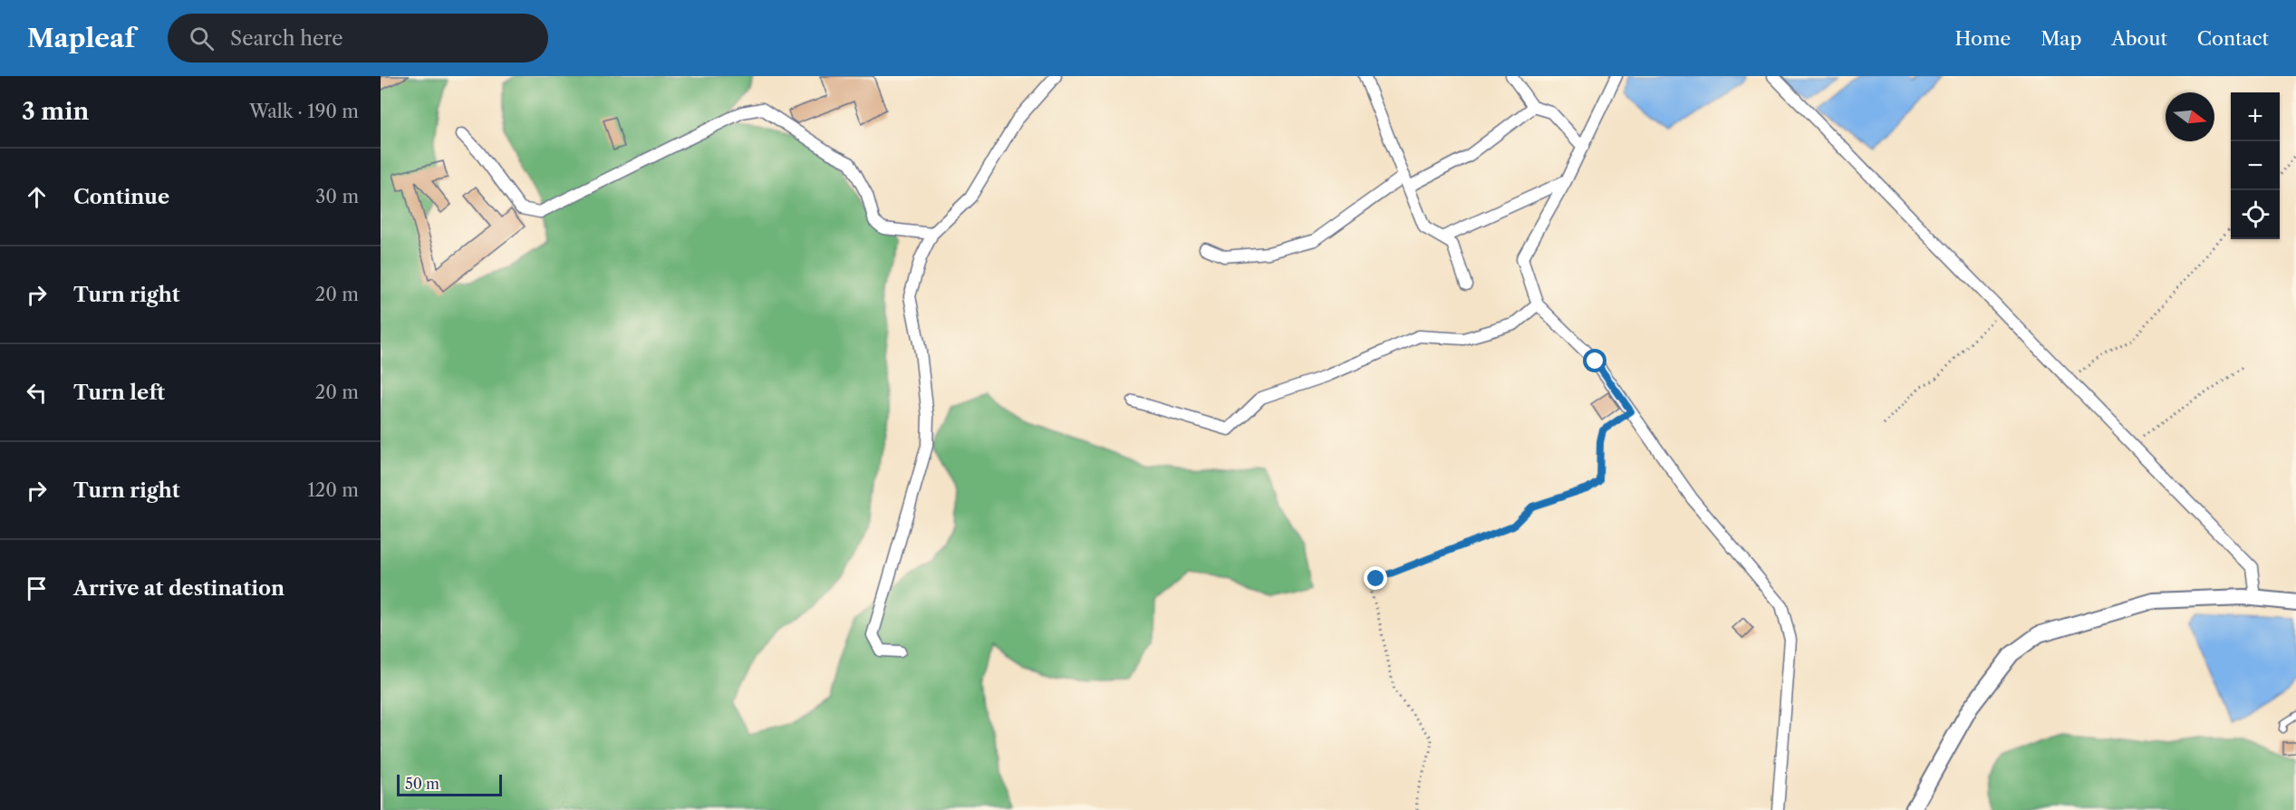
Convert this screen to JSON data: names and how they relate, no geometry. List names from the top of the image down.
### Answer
{
  "scale_bar": "50 m",
  "north": "right",
  "page": {
    "header": "Mapleaf",
    "search": "Search here",
    "nav": [
      "Home",
      "Map",
      "About",
      "Contact"
    ],
    "heading": ["3 min", "Walk · 190 m"],
    "map_buttons": ["+", "−"],
    "list": [
      ["Continue", "30 m"],
      ["Turn right", "20 m"],
      ["Turn left", "20 m"],
      ["Turn right", "120 m"],
      "Arrive at destination"
    ],
    "scale": "50 m"
  }
}
